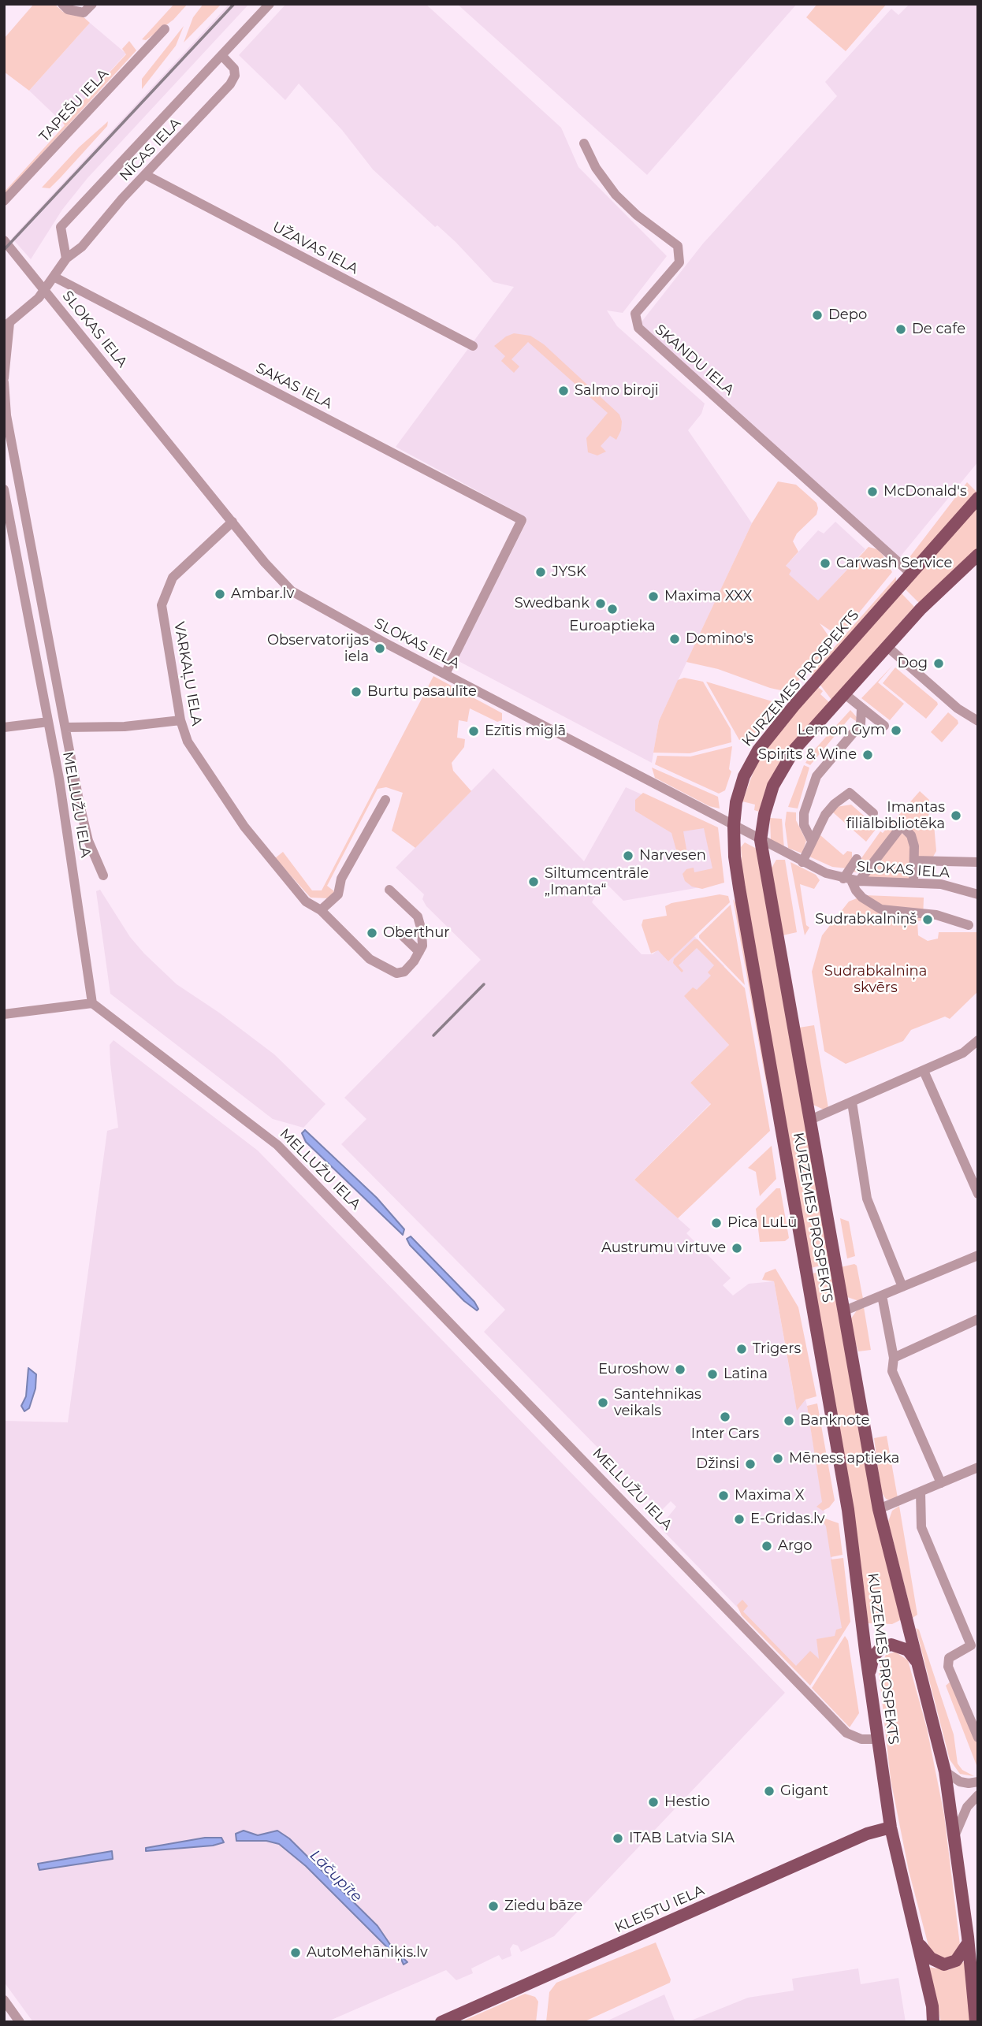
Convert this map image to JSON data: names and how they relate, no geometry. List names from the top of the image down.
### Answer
{
  "streets": {
    "main road": ["KURZEMES PROSPEKTS", "KLEISTU IELA"],
    "street": [
      "TAPEŠU IELA",
      "NĪCAS IELA",
      "UŽAVAS IELA",
      "SLOKAS IELA",
      "SKANDU IELA",
      "SAKAS IELA",
      "VARKAĻU IELA",
      "MELLUŽU IELA"
    ]
  },
  "crossings": [
    ["NĪCAS IELA", "UŽAVAS IELA"],
    ["NĪCAS IELA", "SLOKAS IELA"],
    ["NĪCAS IELA", "SAKAS IELA"],
    ["SLOKAS IELA", "SAKAS IELA"],
    ["SLOKAS IELA", "VARKAĻU IELA"],
    ["SLOKAS IELA", "KURZEMES PROSPEKTS"],
    ["SKANDU IELA", "KURZEMES PROSPEKTS"],
    ["KURZEMES PROSPEKTS", "MELLUŽU IELA"],
    ["KURZEMES PROSPEKTS", "KLEISTU IELA"]
  ],
  "water": ["Lāčupīte"],
  "parks": ["Sudrabkalniņa skvērs"],
  "places": [
    "Depo",
    "De cafe",
    "Salmo biroji",
    "McDonald's",
    "Carwash Service",
    "JYSK",
    "Ambar.lv",
    "Maxima XXX",
    "Swedbank",
    "Euroaptieka",
    "Domino's",
    "Observatorijas iela",
    "Dog",
    "Burtu pasaulīte",
    "Lemon Gym",
    "Ezītis miglā",
    "Spirits & Wine",
    "Imantas filiālbibliotēka",
    "Narvesen",
    "Siltumcentrāle „Imanta“",
    "Sudrabkalniņš",
    "Oberthur",
    "Pica LuLū",
    "Austrumu virtuve",
    "Trigers",
    "Euroshow",
    "Latina",
    "Santehnikas veikals",
    "Inter Cars",
    "Banknote",
    "Mēness aptieka",
    "Džinsi",
    "Maxima X",
    "E-Gridas.lv",
    "Argo",
    "Gigant",
    "Hestio",
    "ITAB Latvia SIA",
    "Ziedu bāze",
    "AutoMehāniķis.lv"
  ]
}
